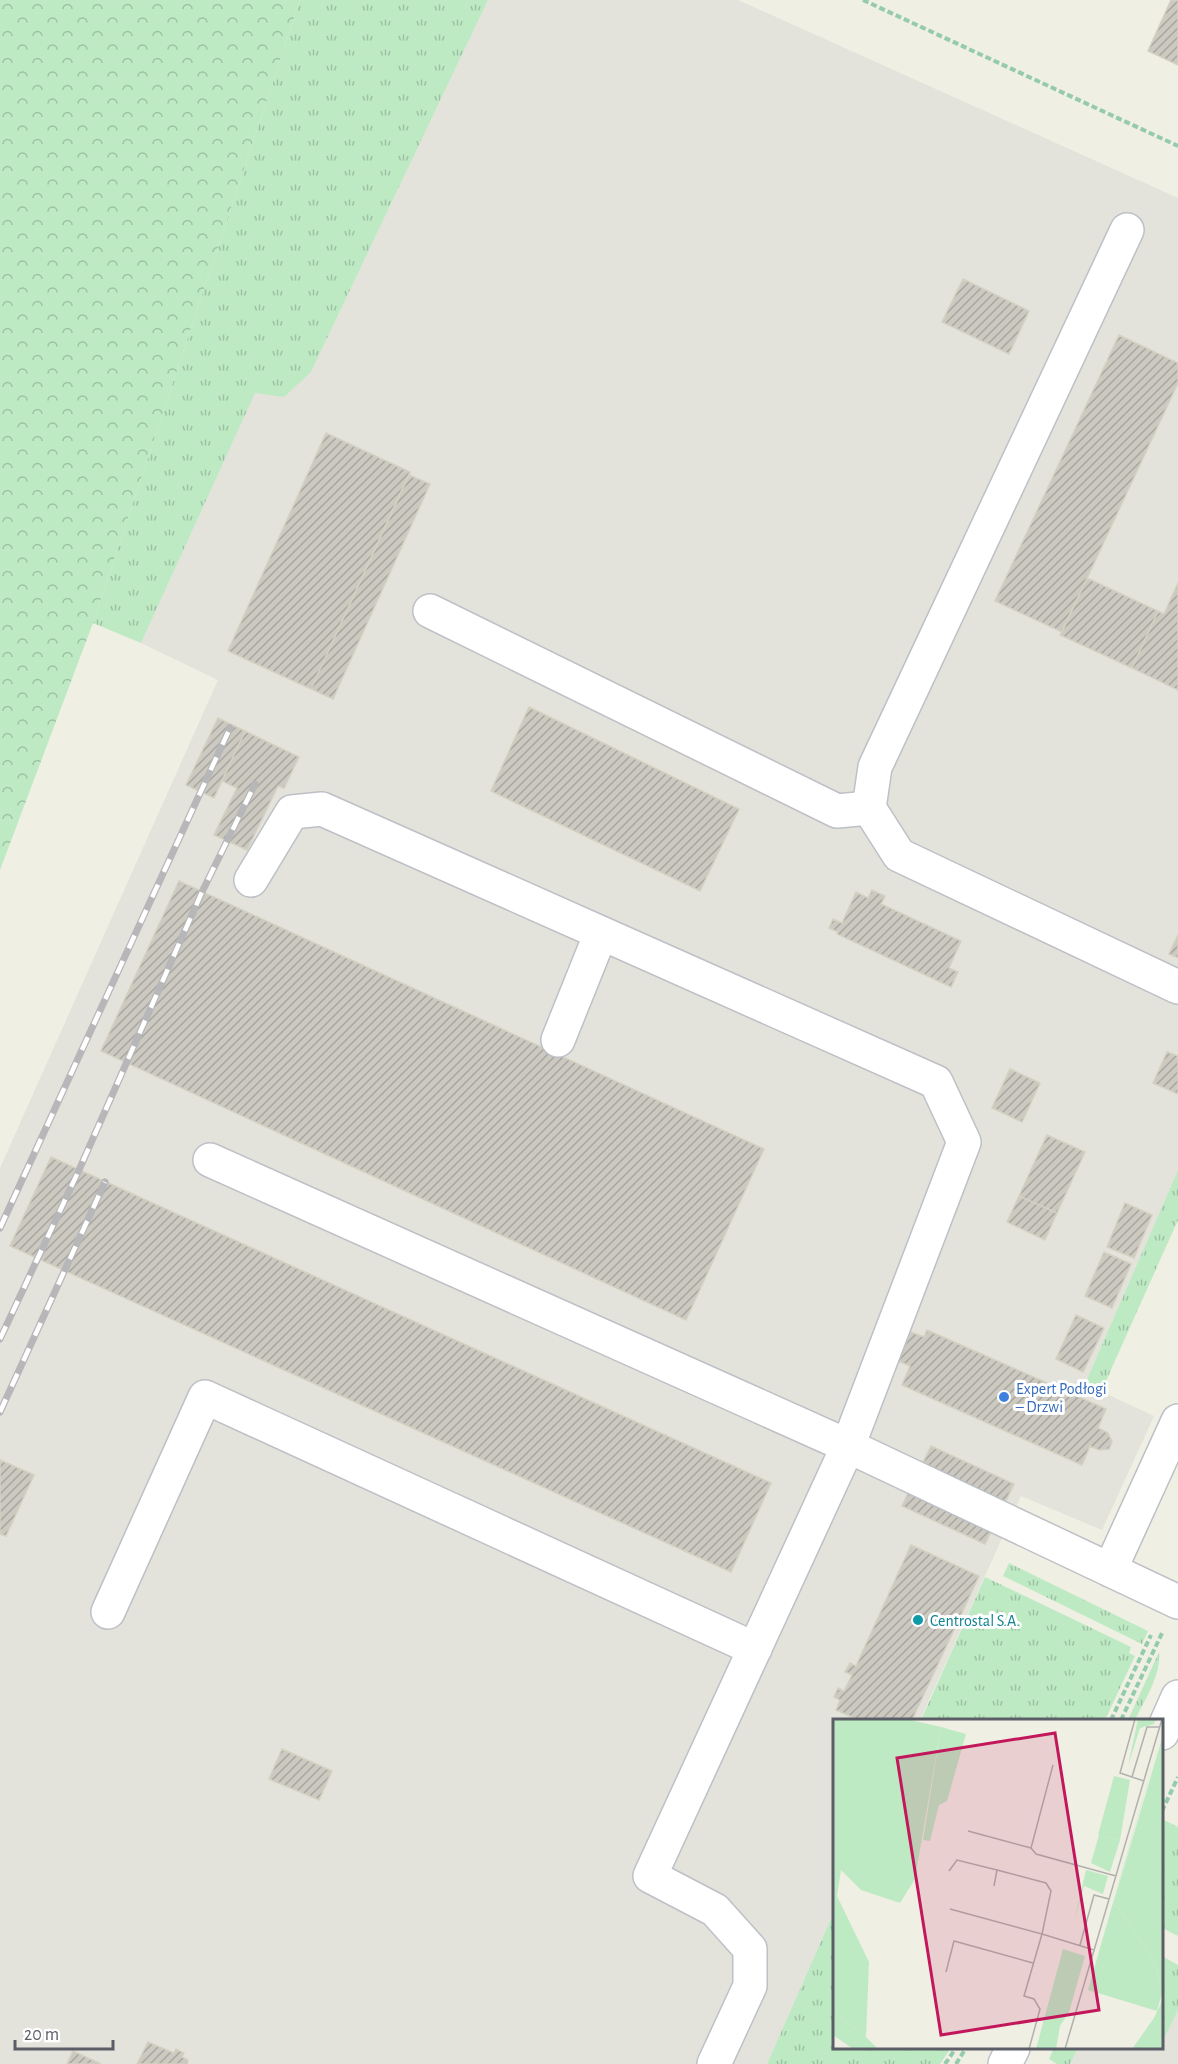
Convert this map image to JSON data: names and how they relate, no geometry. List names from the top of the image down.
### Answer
{
  "places": ["Expert Podłogi – Drzwi", "Centrostal S.A."],
  "scale_bar": "20 m"
}
